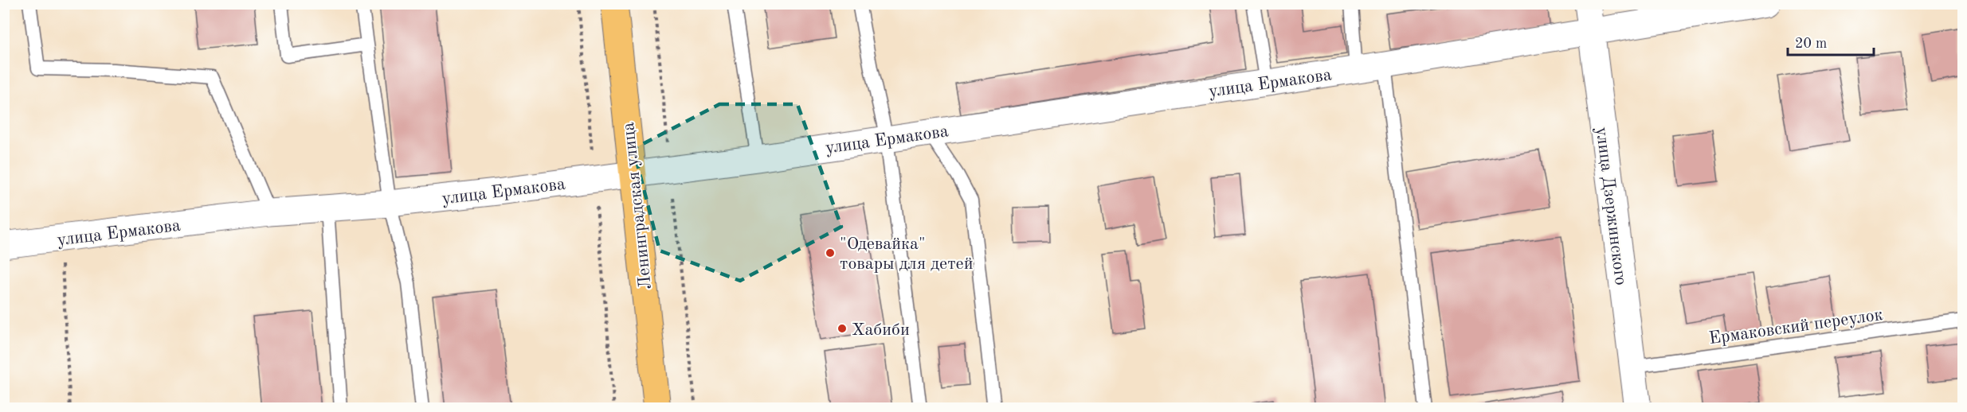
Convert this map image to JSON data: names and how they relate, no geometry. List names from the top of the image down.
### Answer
{
  "streets": {
    "highway": ["Ленинградская улица"],
    "street": ["улица Ермакова", "улица Дзержинского"],
    "lane": ["Ермаковский переулок"]
  },
  "crossings": [
    ["улица Ермакова", "Ленинградская улица"],
    ["улица Ермакова", "улица Дзержинского"],
    ["улица Дзержинского", "Ермаковский переулок"]
  ],
  "places": ["\"Одевайка\" товары для детей", "Хабиби"],
  "scale_bar": "20 m"
}
